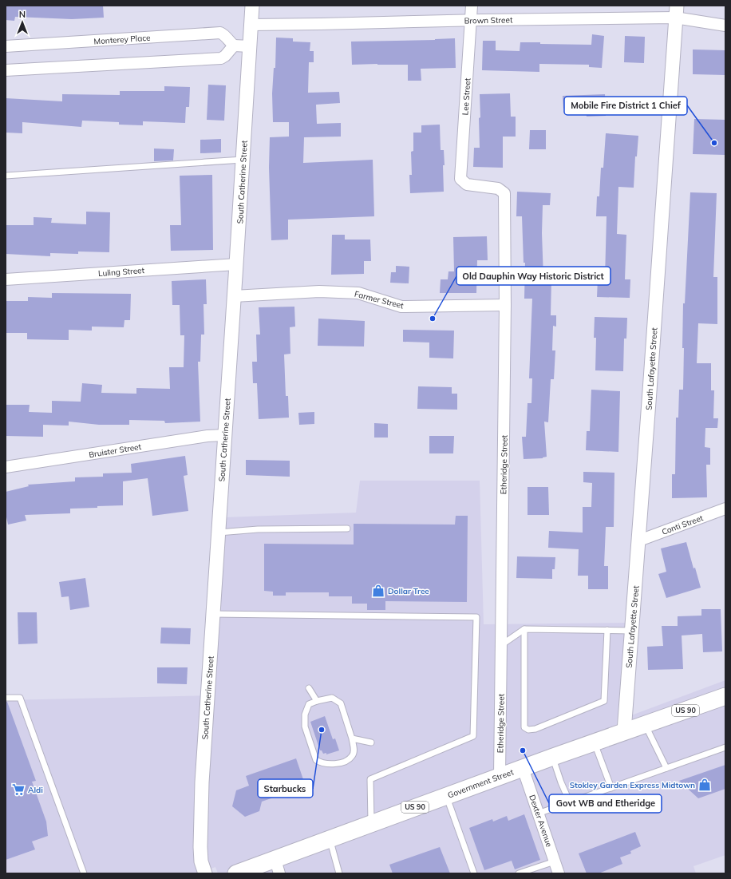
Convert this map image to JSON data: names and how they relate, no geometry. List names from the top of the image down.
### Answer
{
  "streets": {
    "main road": ["US 90", "Government Street"],
    "street": [
      "Brown Street",
      "Monterey Place",
      "Lee Street",
      "South Catherine Street",
      "Luling Street",
      "Farmer Street",
      "South Lafayette Street",
      "Bruister Street",
      "Etheridge Street",
      "Conti Street",
      "Dexter Avenue"
    ]
  },
  "crossings": [
    ["Brown Street", "Lee Street"],
    ["Brown Street", "South Catherine Street"],
    ["Brown Street", "South Lafayette Street"],
    ["Lee Street", "Etheridge Street"],
    ["South Catherine Street", "Luling Street"],
    ["South Catherine Street", "Farmer Street"],
    ["South Catherine Street", "Bruister Street"],
    ["Farmer Street", "Etheridge Street"],
    ["South Lafayette Street", "Conti Street"],
    ["South Lafayette Street", "Government Street"],
    ["Etheridge Street", "Government Street"],
    ["Government Street", "Dexter Avenue"]
  ],
  "places": {
    "other": [
      "Mobile Fire District 1 Chief",
      "Old Dauphin Way Historic District",
      "Starbucks",
      "Govt WB and Etheridge"
    ],
    "shop": ["Dollar Tree", "Stokley Garden Express Midtown"],
    "supermarket": ["Aldi"]
  },
  "north": "top"
}
